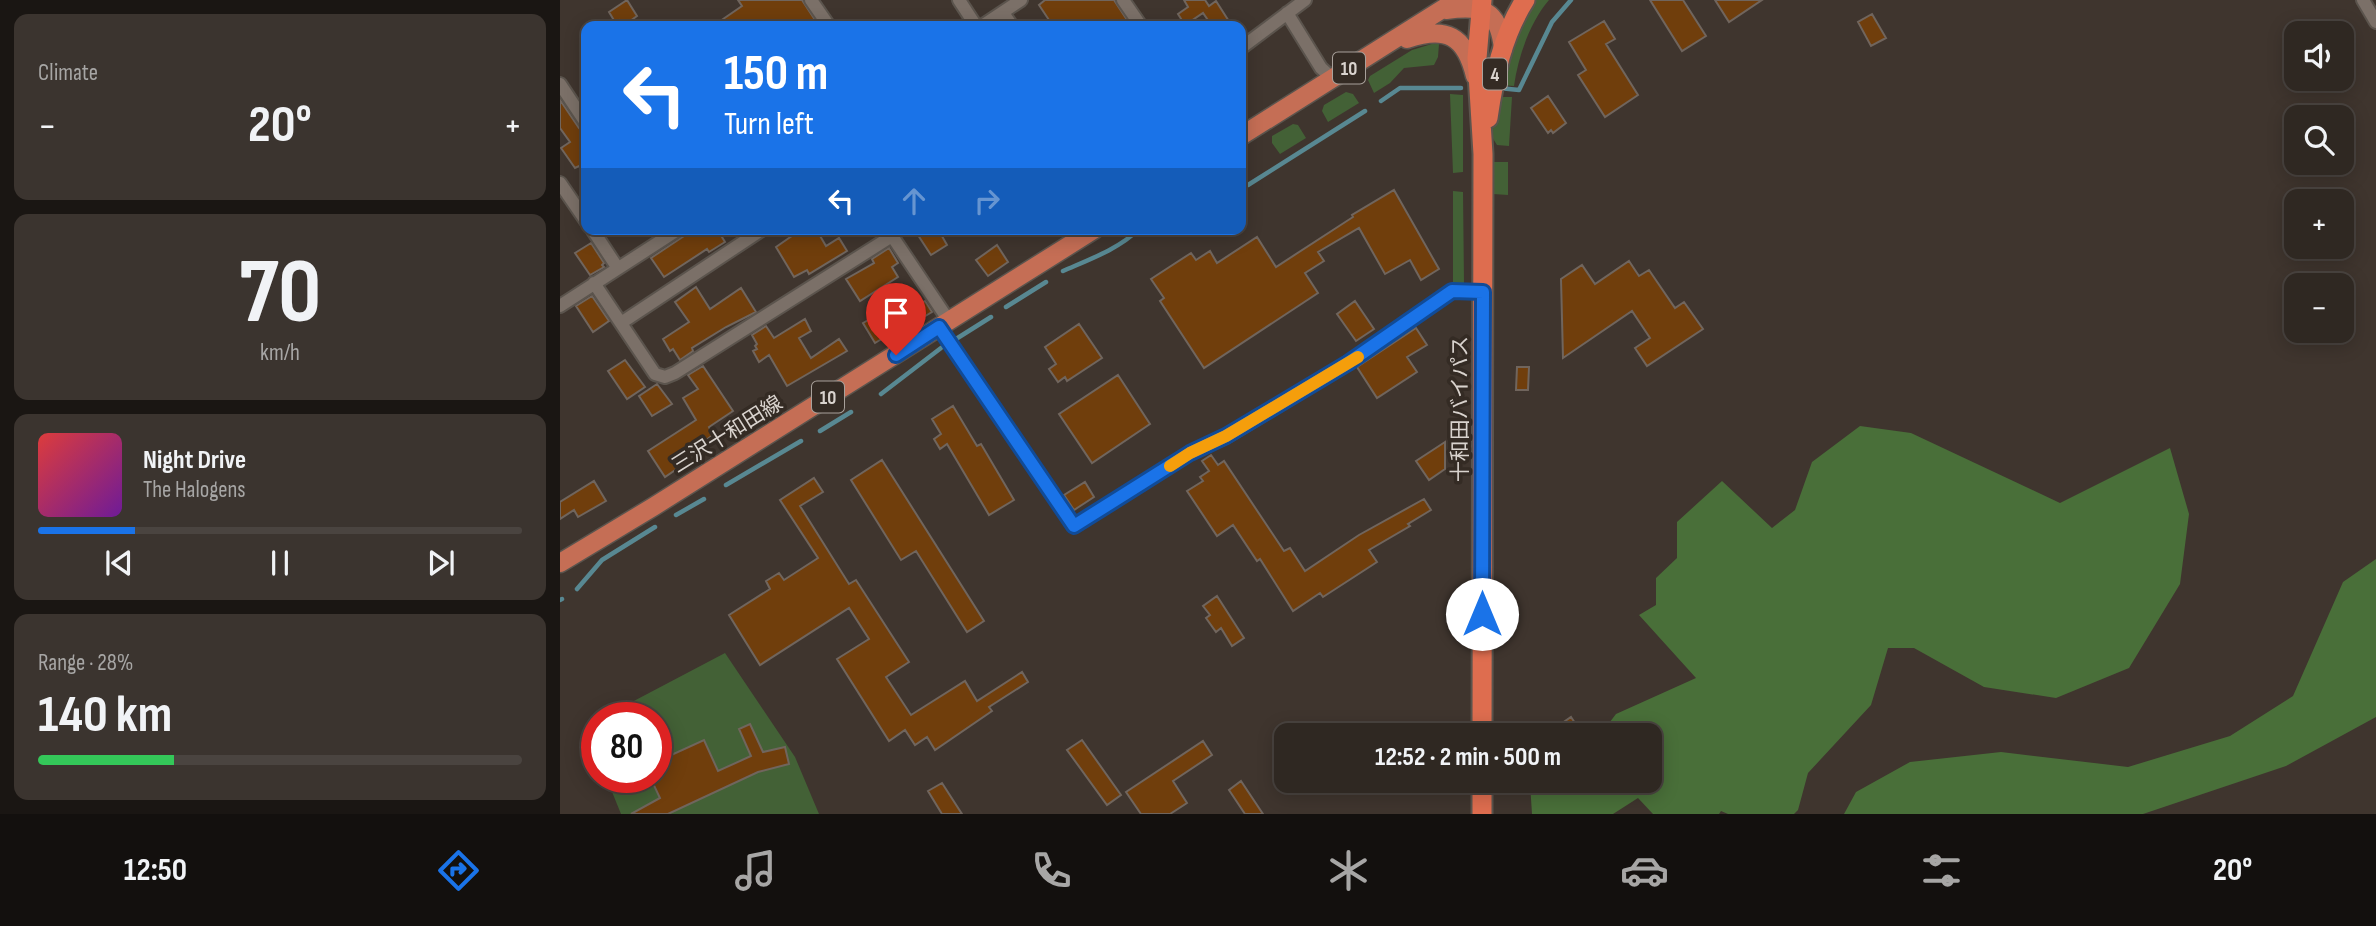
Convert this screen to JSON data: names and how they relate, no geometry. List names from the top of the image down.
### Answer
{
  "streets": {
    "highway": ["4", "十和田バイパス"],
    "main road": ["10", "三沢十和田線"]
  },
  "crossings": [
    ["10", "十和田バイパス"],
    ["4", "十和田バイパス"]
  ],
  "page": {
    "tile": [
      "Climate",
      ["70", "km/h"],
      ["Range · 28%", "140 km"]
    ],
    "map_buttons": ["+", "−"],
    "turn": ["150 m", "Turn left"],
    "heat": ["−", "20°", "+"],
    "song": ["Night Drive", "The Halogens"],
    "limit": "80",
    "trip": "12:52 · 2 min · 500 m",
    "tabs": ["12:50", "20°"]
  }
}
